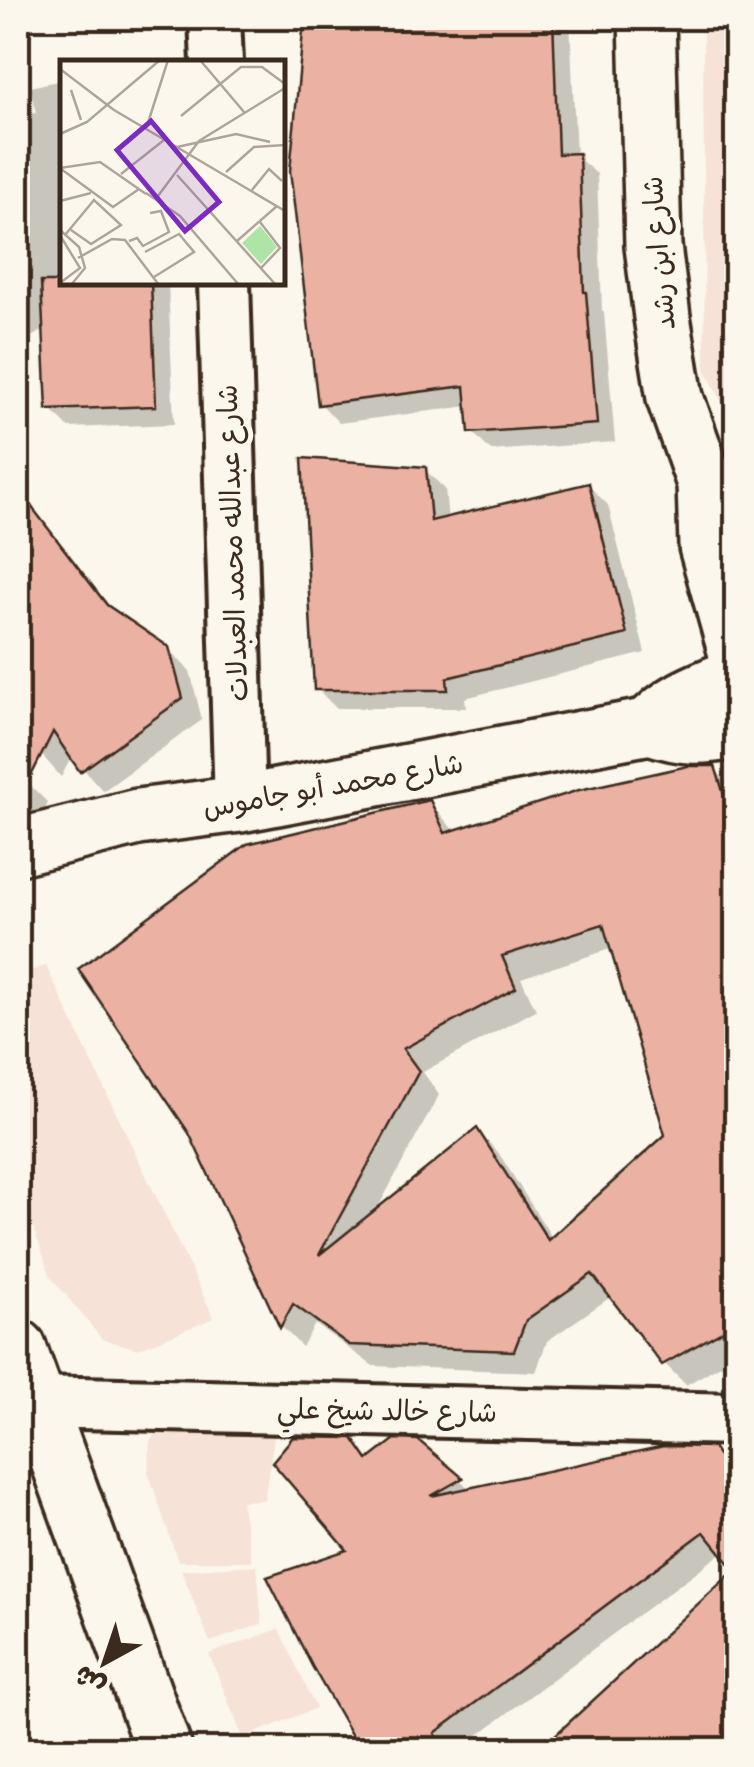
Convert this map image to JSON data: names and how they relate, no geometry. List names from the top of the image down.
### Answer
{
  "streets": {
    "street": [
      "شارع ابن رشد",
      "شارع عبدالله محمد العبدلات",
      "شارع محمد أبو جاموس",
      "شارع خالد شيخ علي"
    ]
  },
  "crossings": [
    ["شارع عبدالله محمد العبدلات", "شارع محمد أبو جاموس"]
  ],
  "north": "bottom left"
}
